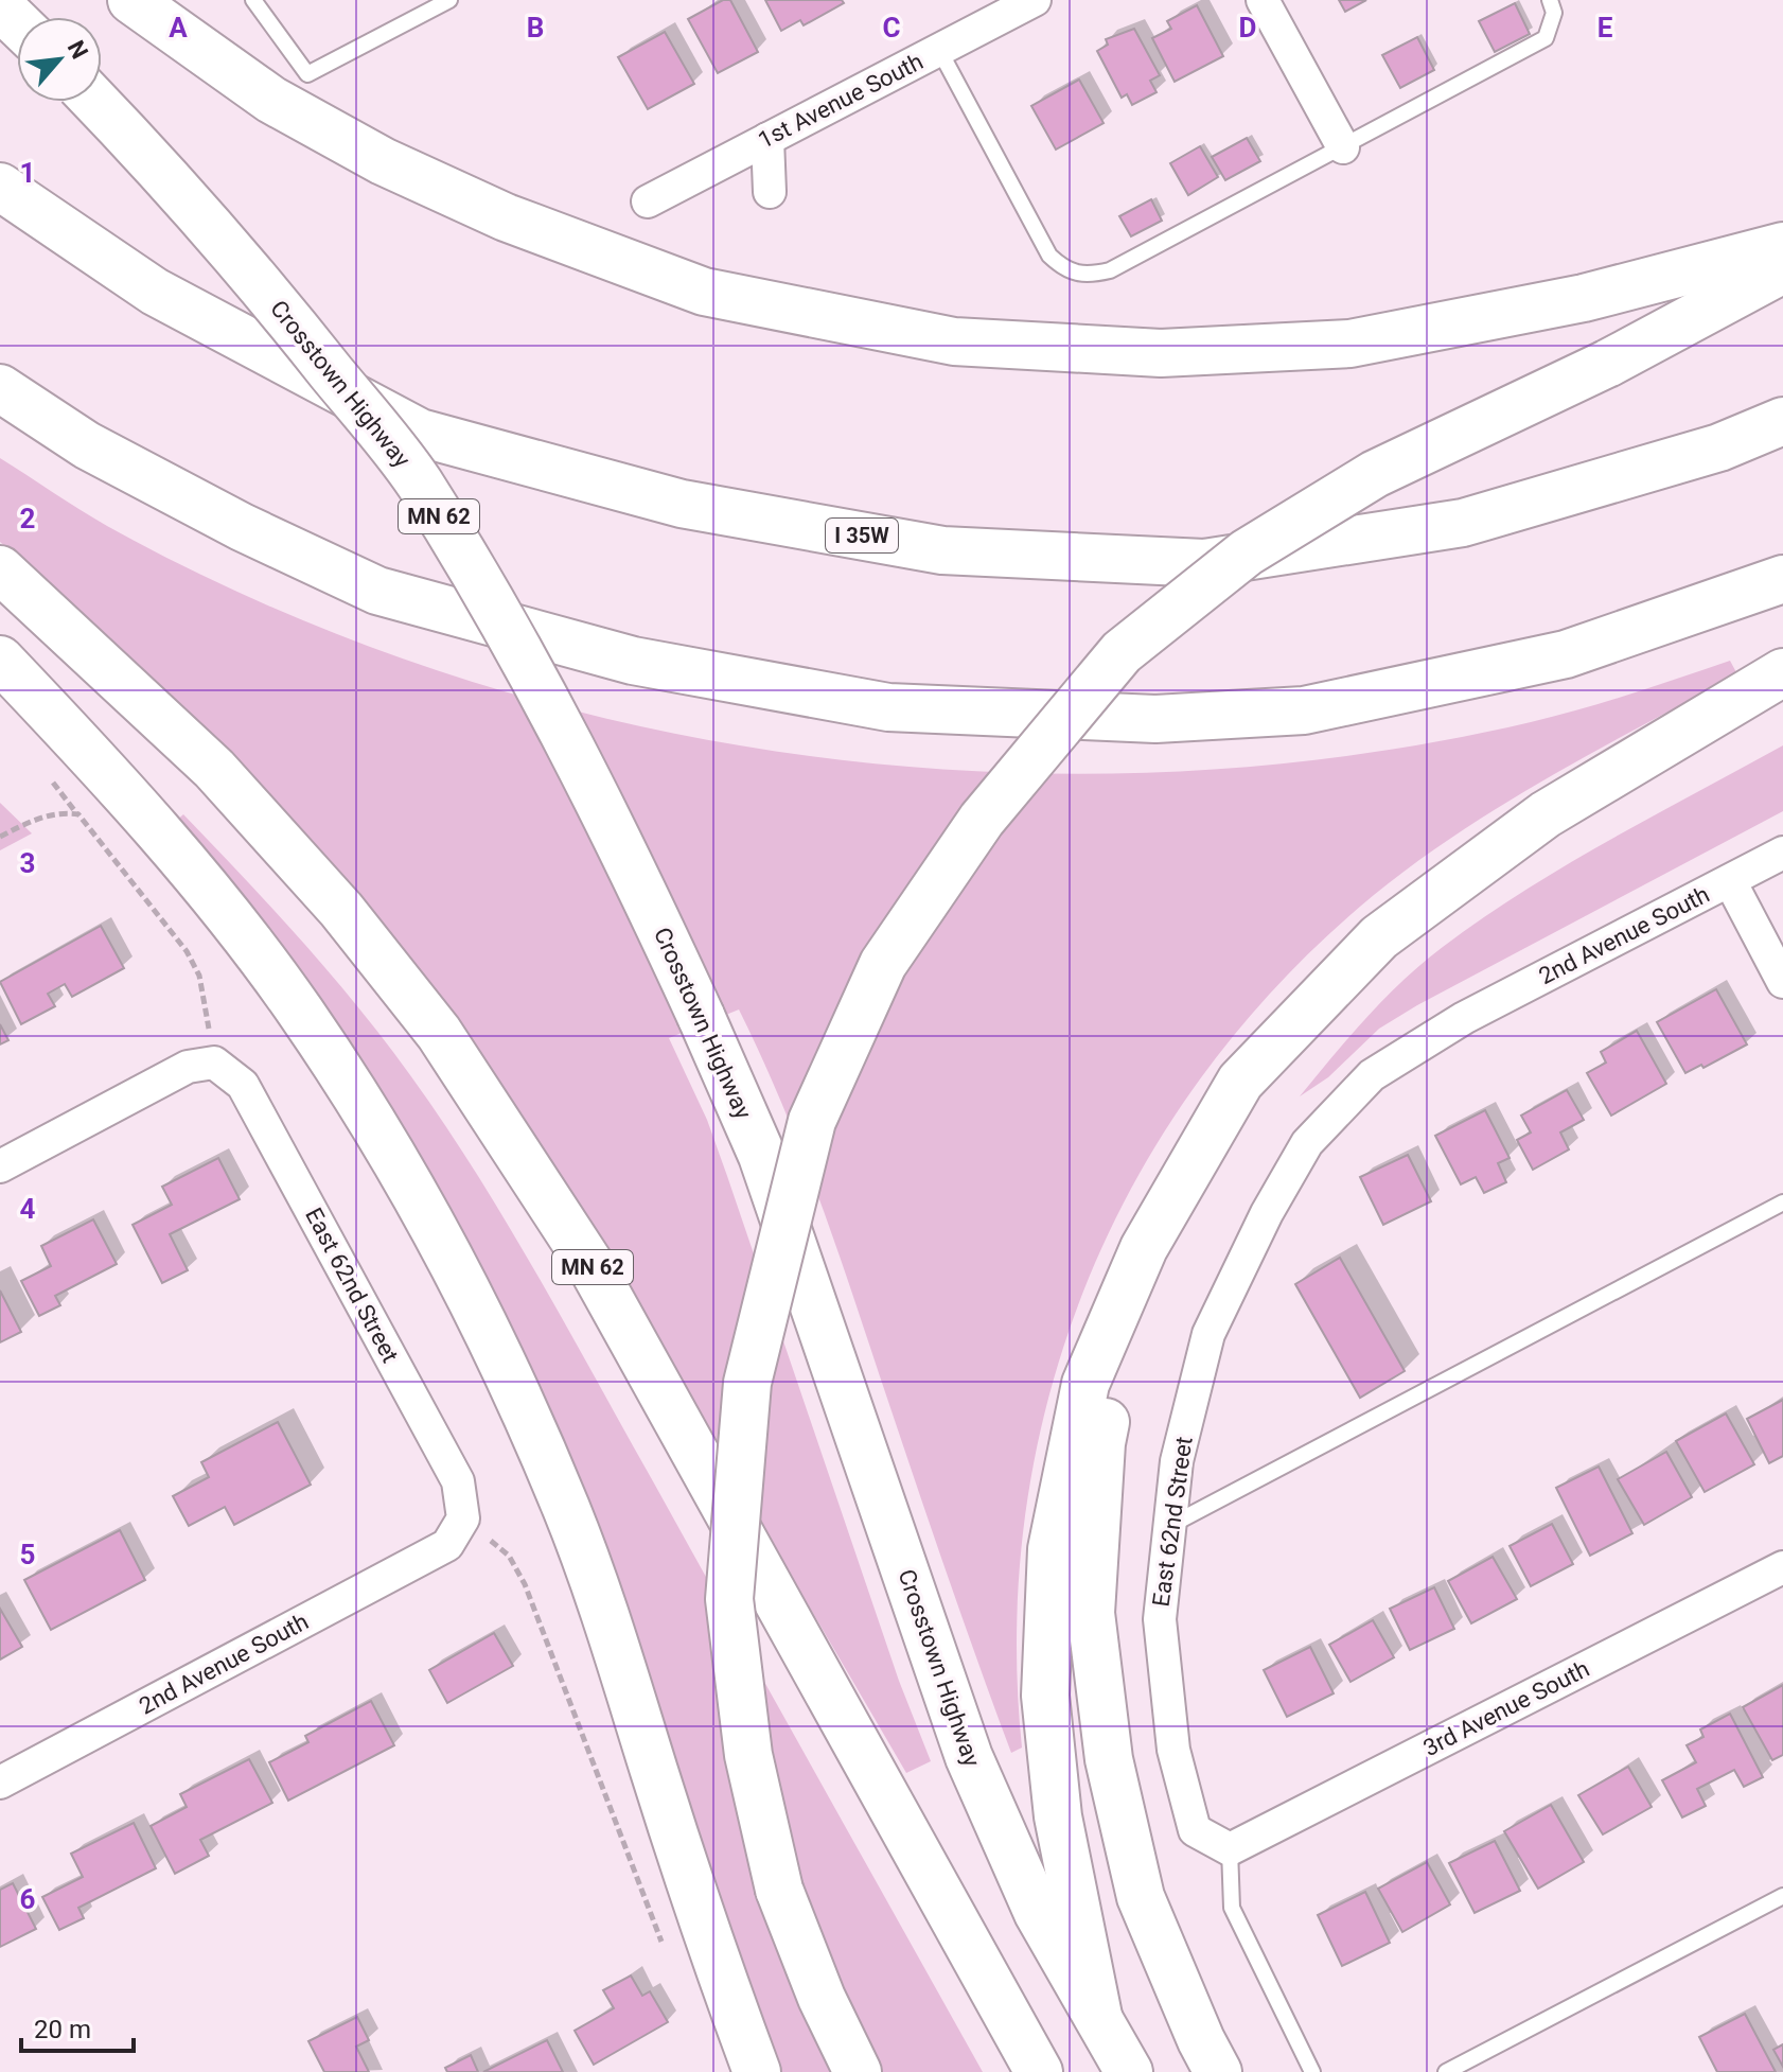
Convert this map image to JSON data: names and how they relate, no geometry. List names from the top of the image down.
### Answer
{
  "streets": {
    "highway": ["Crosstown Highway", "MN 62", "I 35W"],
    "street": [
      "1st Avenue South",
      "2nd Avenue South",
      "East 62nd Street",
      "3rd Avenue South"
    ]
  },
  "crossings": [
    ["2nd Avenue South", "East 62nd Street"],
    ["East 62nd Street", "3rd Avenue South"]
  ],
  "scale_bar": "20 m",
  "north": "top right",
  "grid": {
    "columns": [
      "A",
      "B",
      "C",
      "D",
      "E"
    ],
    "rows": [
      "1",
      "2",
      "3",
      "4",
      "5",
      "6"
    ]
  }
}
